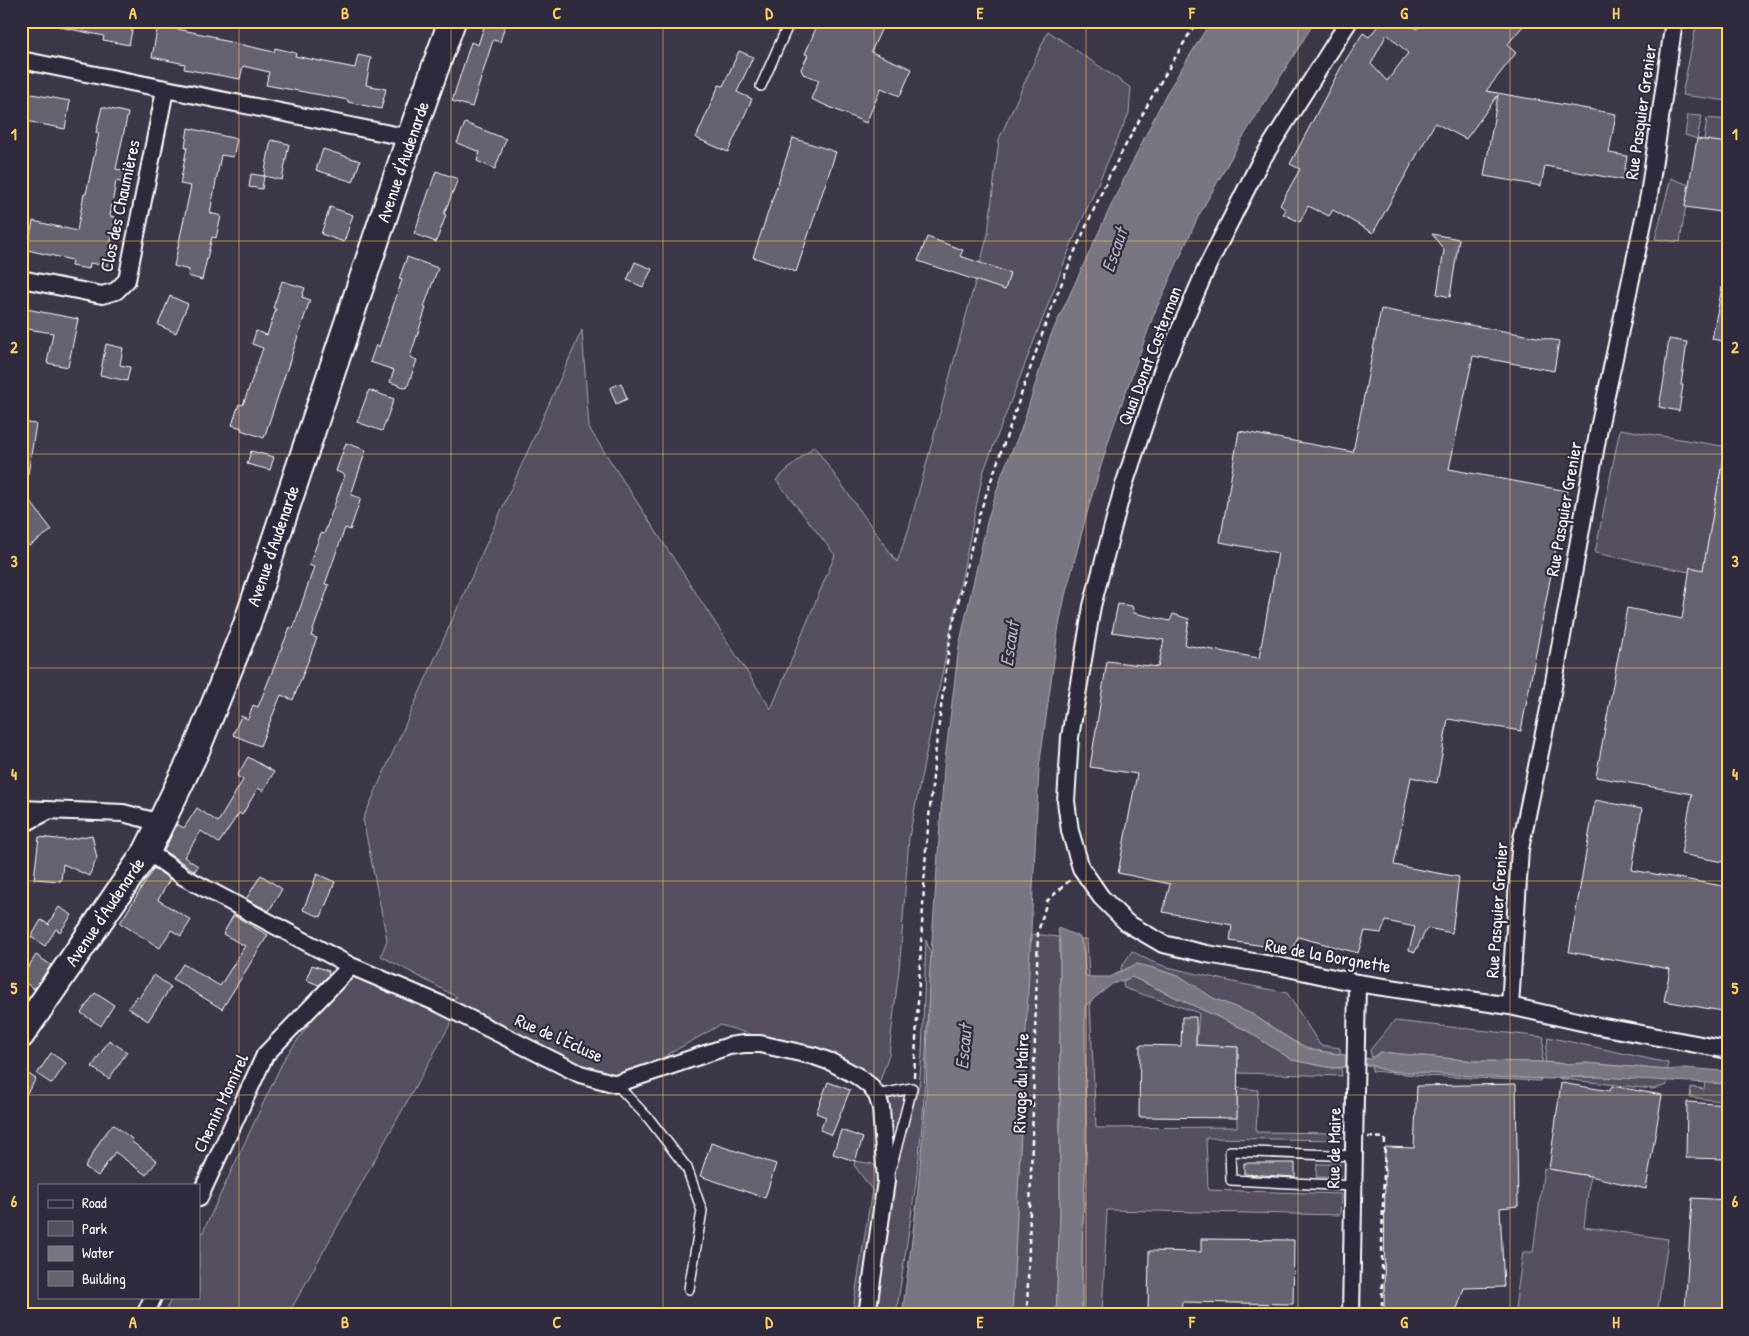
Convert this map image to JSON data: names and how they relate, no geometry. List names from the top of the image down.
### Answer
{
  "streets": {
    "main road": ["Avenue d'Audenarde"],
    "street": [
      "Rue Pasquier Grenier",
      "Clos des Chaumières",
      "Quai Donat Casterman",
      "Rue de la Borgnette",
      "Rue de l'Ecluse",
      "Chemin Momirel",
      "Rue de Maire"
    ],
    "path": ["Rivage du Maire"]
  },
  "crossings": [
    ["Rue Pasquier Grenier", "Rue de la Borgnette"],
    ["Avenue d'Audenarde", "Rue de l'Ecluse"],
    ["Quai Donat Casterman", "Rue de la Borgnette"],
    ["Rue de la Borgnette", "Rivage du Maire"],
    ["Rue de la Borgnette", "Rue de Maire"],
    ["Rue de l'Ecluse", "Chemin Momirel"]
  ],
  "water": ["Escaut"],
  "legend": [
    "Road",
    "Park",
    "Water",
    "Building"
  ],
  "grid": {
    "columns": [
      "A",
      "B",
      "C",
      "D",
      "E",
      "F",
      "G",
      "H"
    ],
    "rows": [
      "1",
      "2",
      "3",
      "4",
      "5",
      "6"
    ]
  }
}
